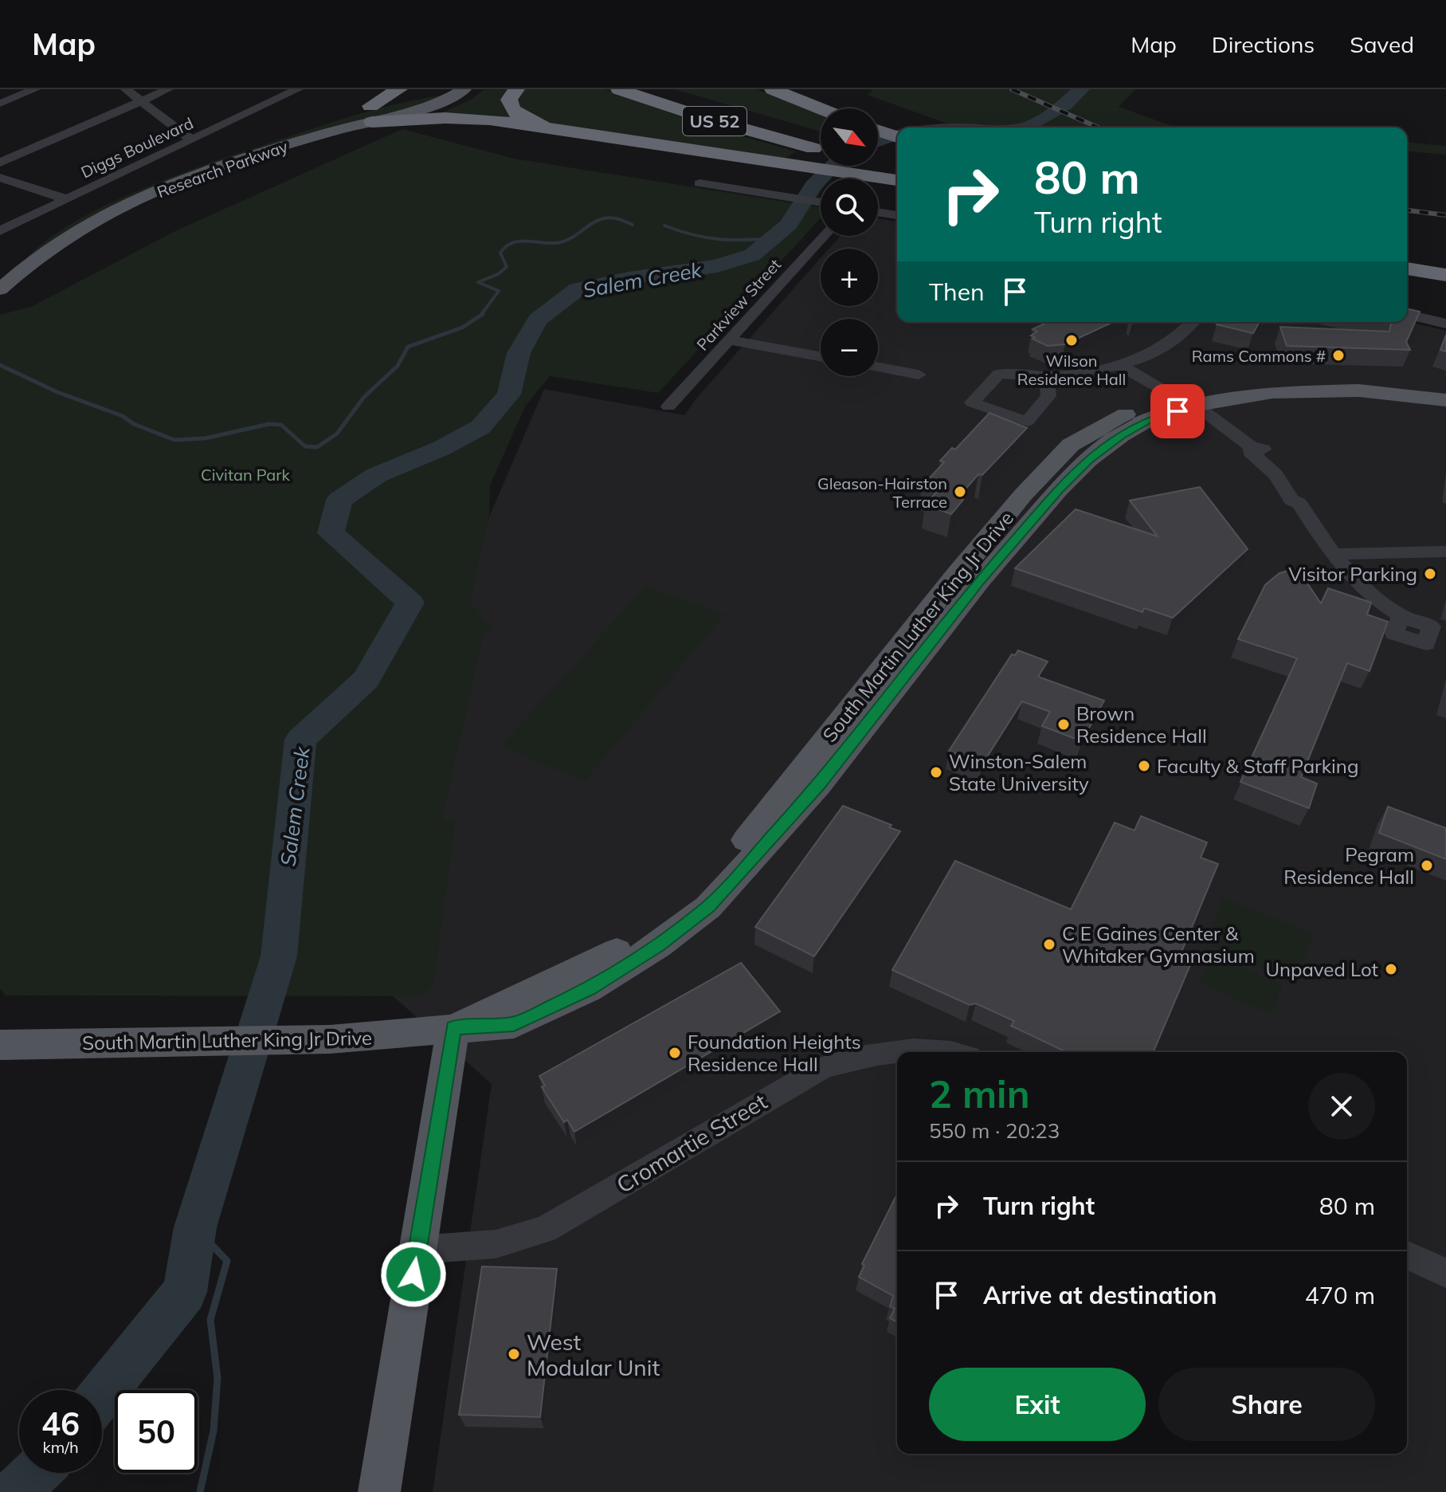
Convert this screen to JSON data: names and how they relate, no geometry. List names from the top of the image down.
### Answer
{
  "streets": {
    "highway": ["US 52"],
    "main road": ["Research Parkway", "South Martin Luther King Jr Drive"],
    "street": ["Diggs Boulevard", "Parkview Street", "Cromartie Street"]
  },
  "water": ["Salem Creek"],
  "parks": ["Civitan Park"],
  "places": [
    "Wilson Residence Hall",
    "Rams Commons #",
    "Gleason-Hairston Terrace",
    "Visitor Parking",
    "Brown Residence Hall",
    "Faculty & Staff Parking",
    "Winston-Salem State University",
    "Pegram Residence Hall",
    "C E Gaines Center & Whitaker Gymnasium",
    "Unpaved Lot",
    "Foundation Heights Residence Hall",
    "West Modular Unit"
  ],
  "north": "bottom right",
  "page": {
    "header": "Map",
    "nav": ["Map", "Directions", "Saved"],
    "map_buttons": ["+", "−"],
    "turn": ["80 m", "Turn right"],
    "then": "Then",
    "heading": ["2 min", "550 m · 20:23"],
    "list": [
      {
        "name": "Turn right",
        "value": "80 m"
      },
      {
        "name": "Arrive at destination",
        "value": "470 m"
      }
    ],
    "buttons": ["Exit", "Share"],
    "speed": "46 km/h",
    "limit": "50"
  }
}
